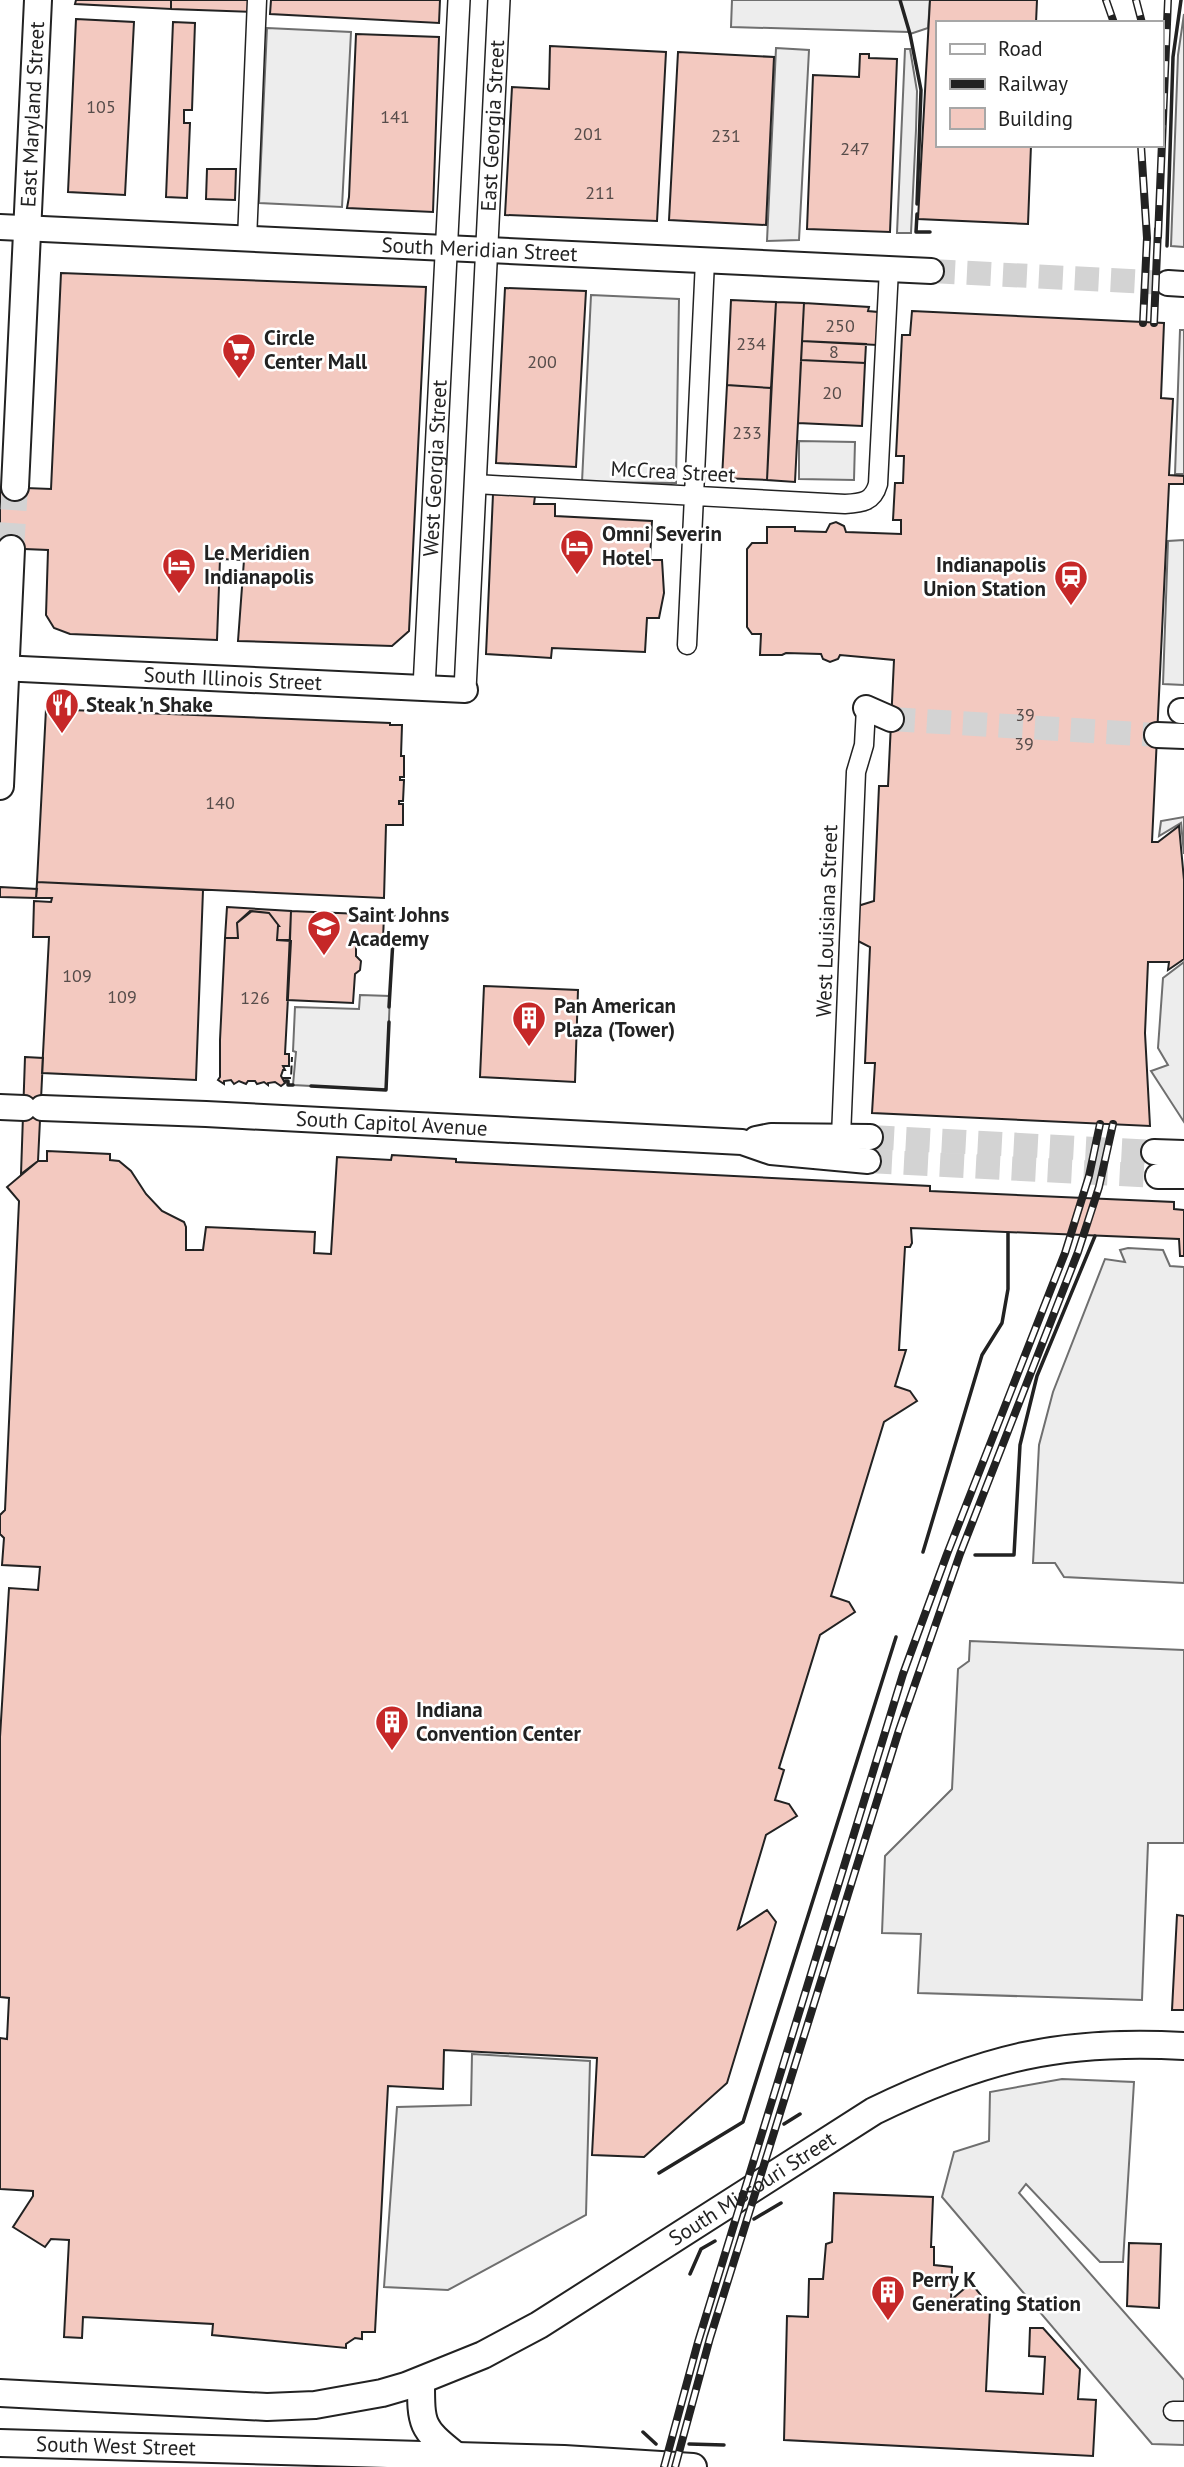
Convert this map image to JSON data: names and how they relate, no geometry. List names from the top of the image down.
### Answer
{
  "streets": {
    "main road": [
      "East Maryland Street",
      "South Meridian Street",
      "South Illinois Street",
      "South Capitol Avenue",
      "South Missouri Street",
      "South West Street"
    ],
    "street": [
      "East Georgia Street",
      "West Georgia Street",
      "McCrea Street",
      "West Louisiana Street"
    ]
  },
  "crossings": [
    ["East Maryland Street", "South Meridian Street"],
    ["East Georgia Street", "South Meridian Street"],
    ["East Georgia Street", "West Georgia Street"],
    ["South Meridian Street", "West Georgia Street"],
    ["South Meridian Street", "McCrea Street"],
    ["West Georgia Street", "McCrea Street"],
    ["West Georgia Street", "South Illinois Street"],
    ["West Louisiana Street", "South Capitol Avenue"]
  ],
  "places": {
    "supermarket": ["Circle Center Mall"],
    "hotel": ["Omni Severin Hotel", "Le Meridien Indianapolis"],
    "station": ["Indianapolis Union Station"],
    "restaurant": ["Steak 'n Shake"],
    "school or university": ["Saint Johns Academy"],
    "building": ["Pan American Plaza (Tower)", "Indiana Convention Center", "Perry K Generating Station"]
  },
  "house_numbers": [
    "105",
    "141",
    "201",
    "231",
    "247",
    "211",
    "250",
    "234",
    "8",
    "200",
    "20",
    "233",
    "39",
    "39",
    "140",
    "109",
    "109",
    "126"
  ],
  "legend": ["Road", "Railway", "Building"]
}
